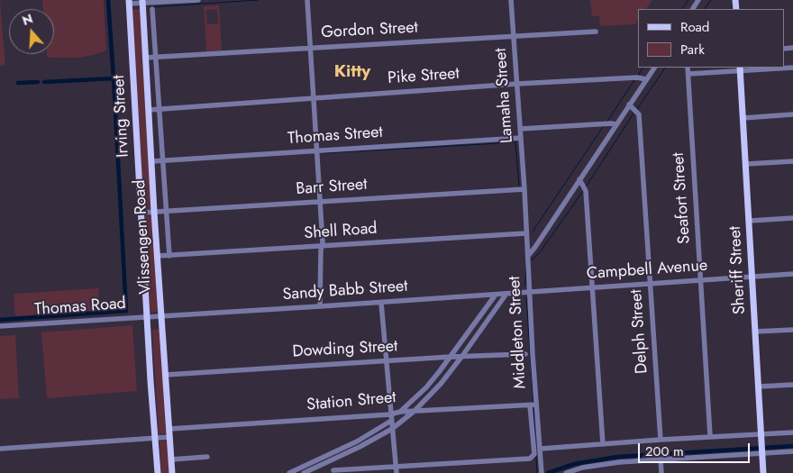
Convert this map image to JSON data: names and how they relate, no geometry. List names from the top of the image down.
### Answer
{
  "streets": {
    "main road": ["Irving Street", "Vlissengen Road", "Sheriff Street"],
    "street": [
      "Gordon Street",
      "Pike Street",
      "Lamaha Street",
      "Thomas Street",
      "Barr Street",
      "Seafort Street",
      "Shell Road",
      "Campbell Avenue",
      "Sandy Babb Street",
      "Thomas Road",
      "Delph Street",
      "Middleton Street",
      "Dowding Street",
      "Station Street"
    ]
  },
  "crossings": [
    ["Gordon Street", "Lamaha Street"],
    ["Gordon Street", "Vlissengen Road"],
    ["Pike Street", "Lamaha Street"],
    ["Pike Street", "Vlissengen Road"],
    ["Lamaha Street", "Thomas Street"],
    ["Lamaha Street", "Barr Street"],
    ["Lamaha Street", "Middleton Street"],
    ["Irving Street", "Barr Street"],
    ["Irving Street", "Thomas Road"],
    ["Thomas Street", "Vlissengen Road"],
    ["Barr Street", "Vlissengen Road"],
    ["Barr Street", "Middleton Street"],
    ["Seafort Street", "Campbell Avenue"],
    ["Shell Road", "Vlissengen Road"],
    ["Shell Road", "Middleton Street"],
    ["Vlissengen Road", "Sandy Babb Street"],
    ["Vlissengen Road", "Thomas Road"],
    ["Vlissengen Road", "Dowding Street"],
    ["Vlissengen Road", "Station Street"],
    ["Campbell Avenue", "Sheriff Street"],
    ["Campbell Avenue", "Sandy Babb Street"],
    ["Campbell Avenue", "Delph Street"],
    ["Campbell Avenue", "Middleton Street"],
    ["Sandy Babb Street", "Thomas Road"],
    ["Sandy Babb Street", "Middleton Street"],
    ["Middleton Street", "Station Street"]
  ],
  "districts": ["Kitty"],
  "legend": ["Road", "Park"],
  "scale_bar": "200 m",
  "north": "top"
}
